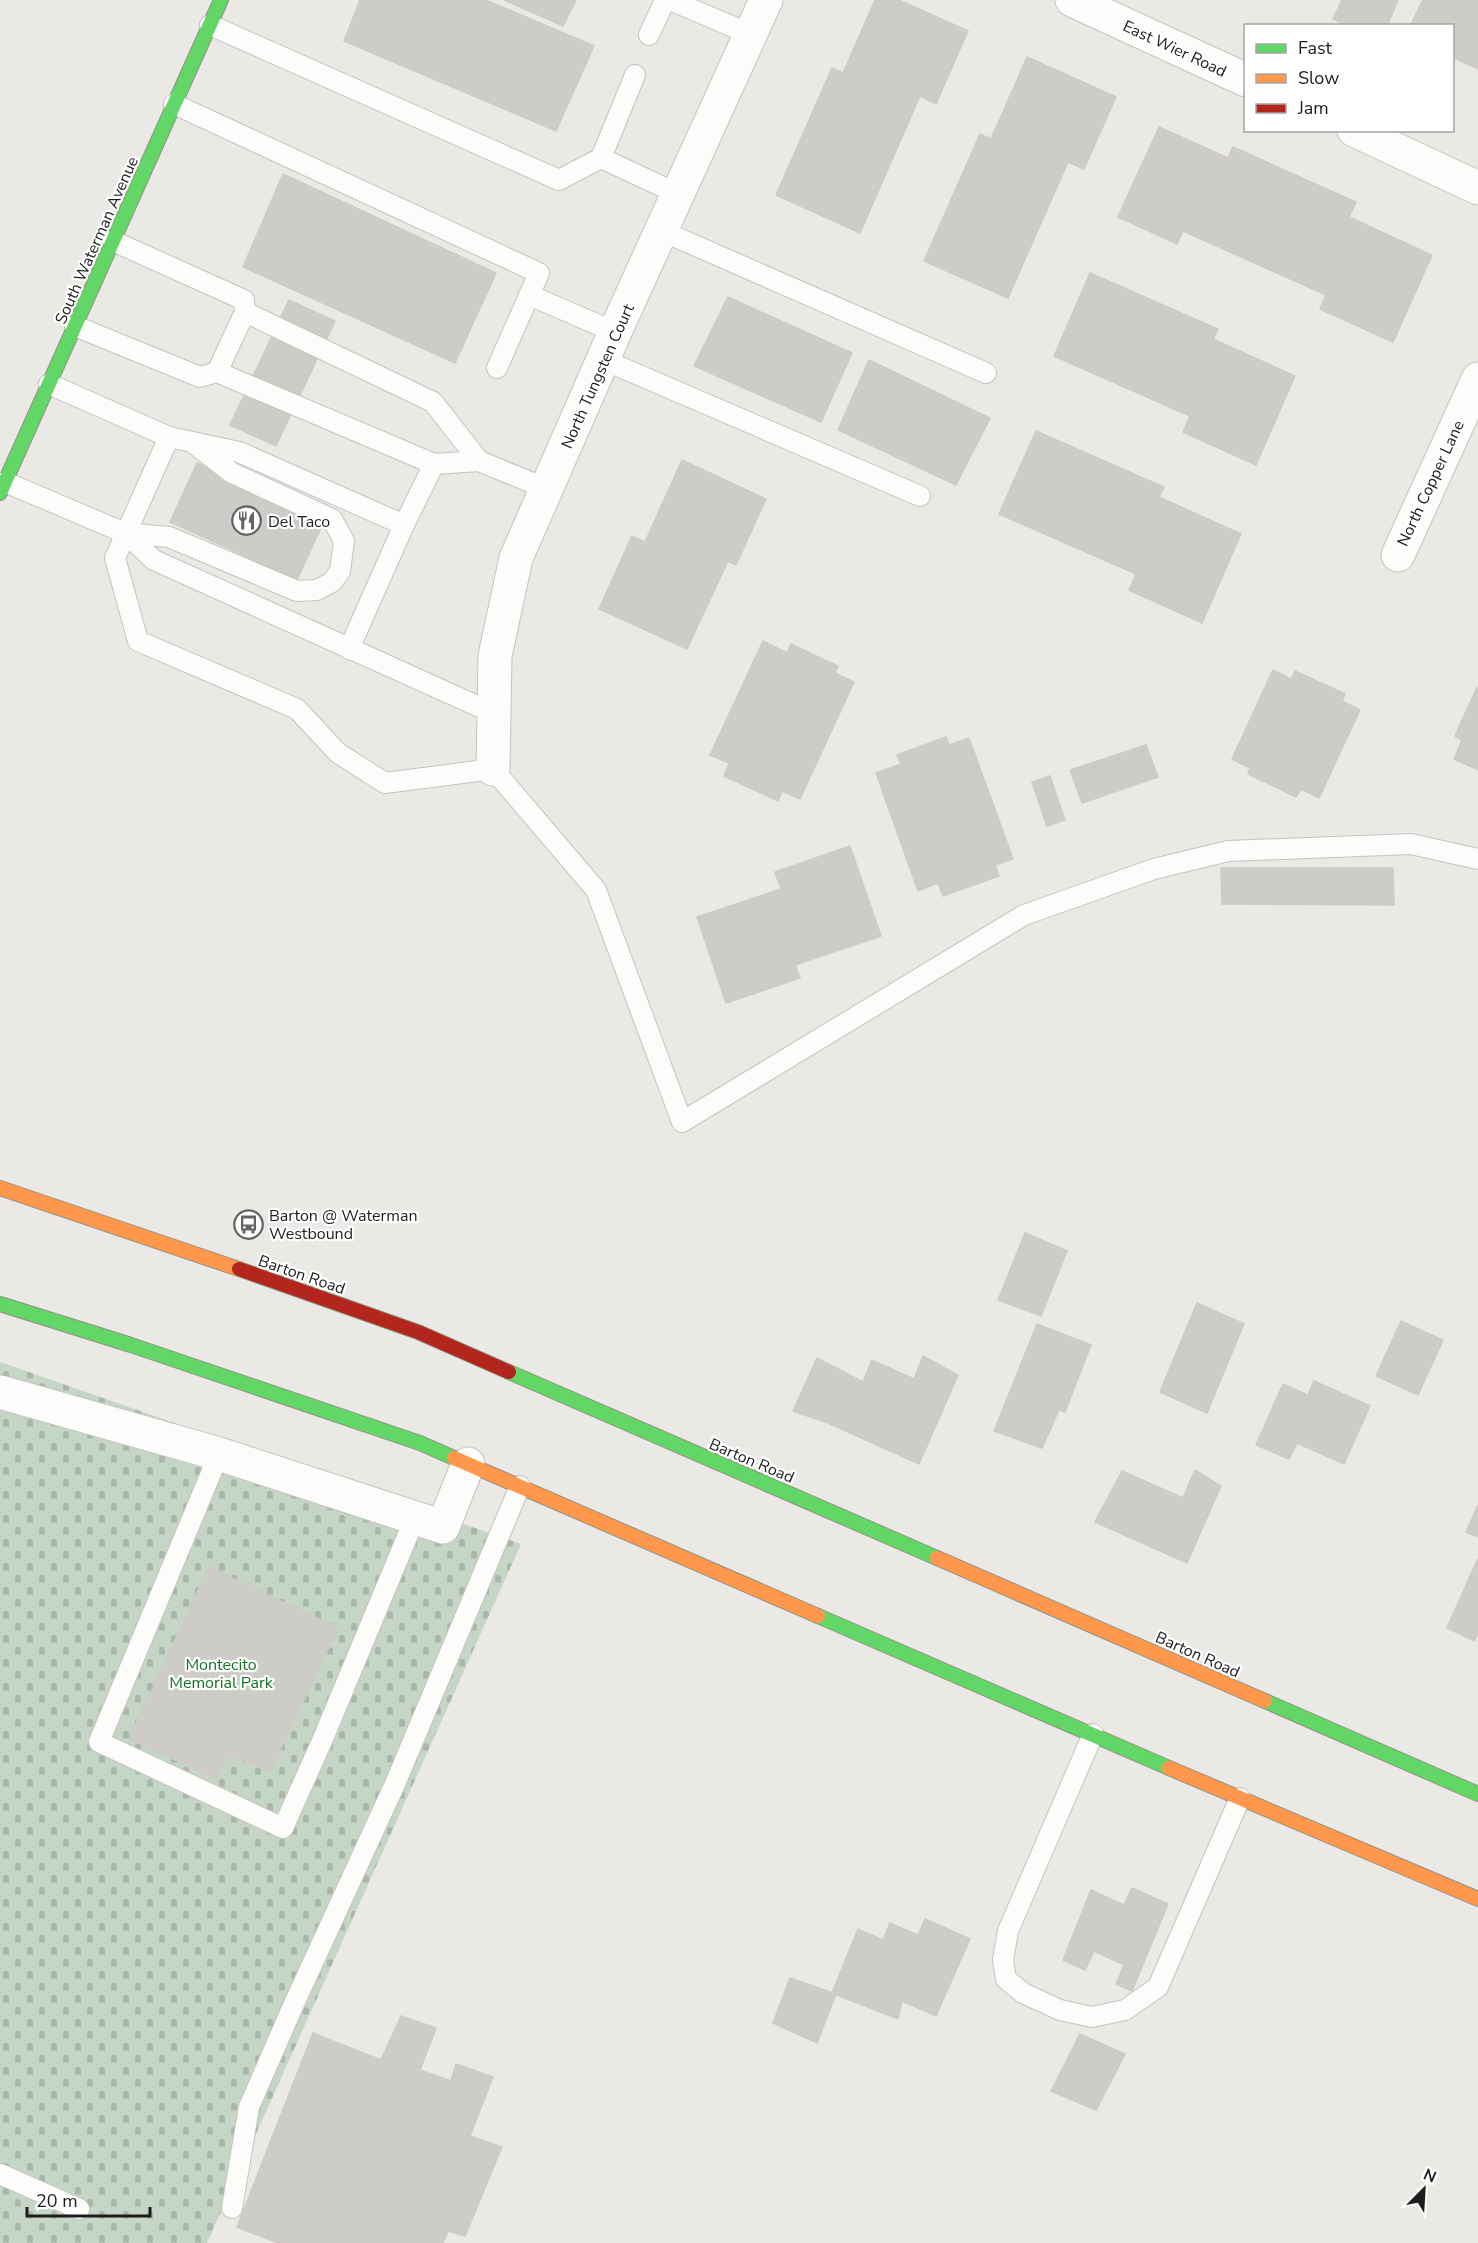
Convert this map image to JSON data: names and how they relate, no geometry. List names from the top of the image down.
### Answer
{
  "streets": {
    "main road": ["South Waterman Avenue", "Barton Road"],
    "street": ["East Wier Road", "North Tungsten Court", "North Copper Lane"]
  },
  "parks": ["Montecito Memorial Park"],
  "places": {
    "restaurant": ["Del Taco"],
    "bus stop": ["Barton @ Waterman Westbound"]
  },
  "legend": ["Fast", "Slow", "Jam"],
  "scale_bar": "20 m",
  "north": "top right"
}
